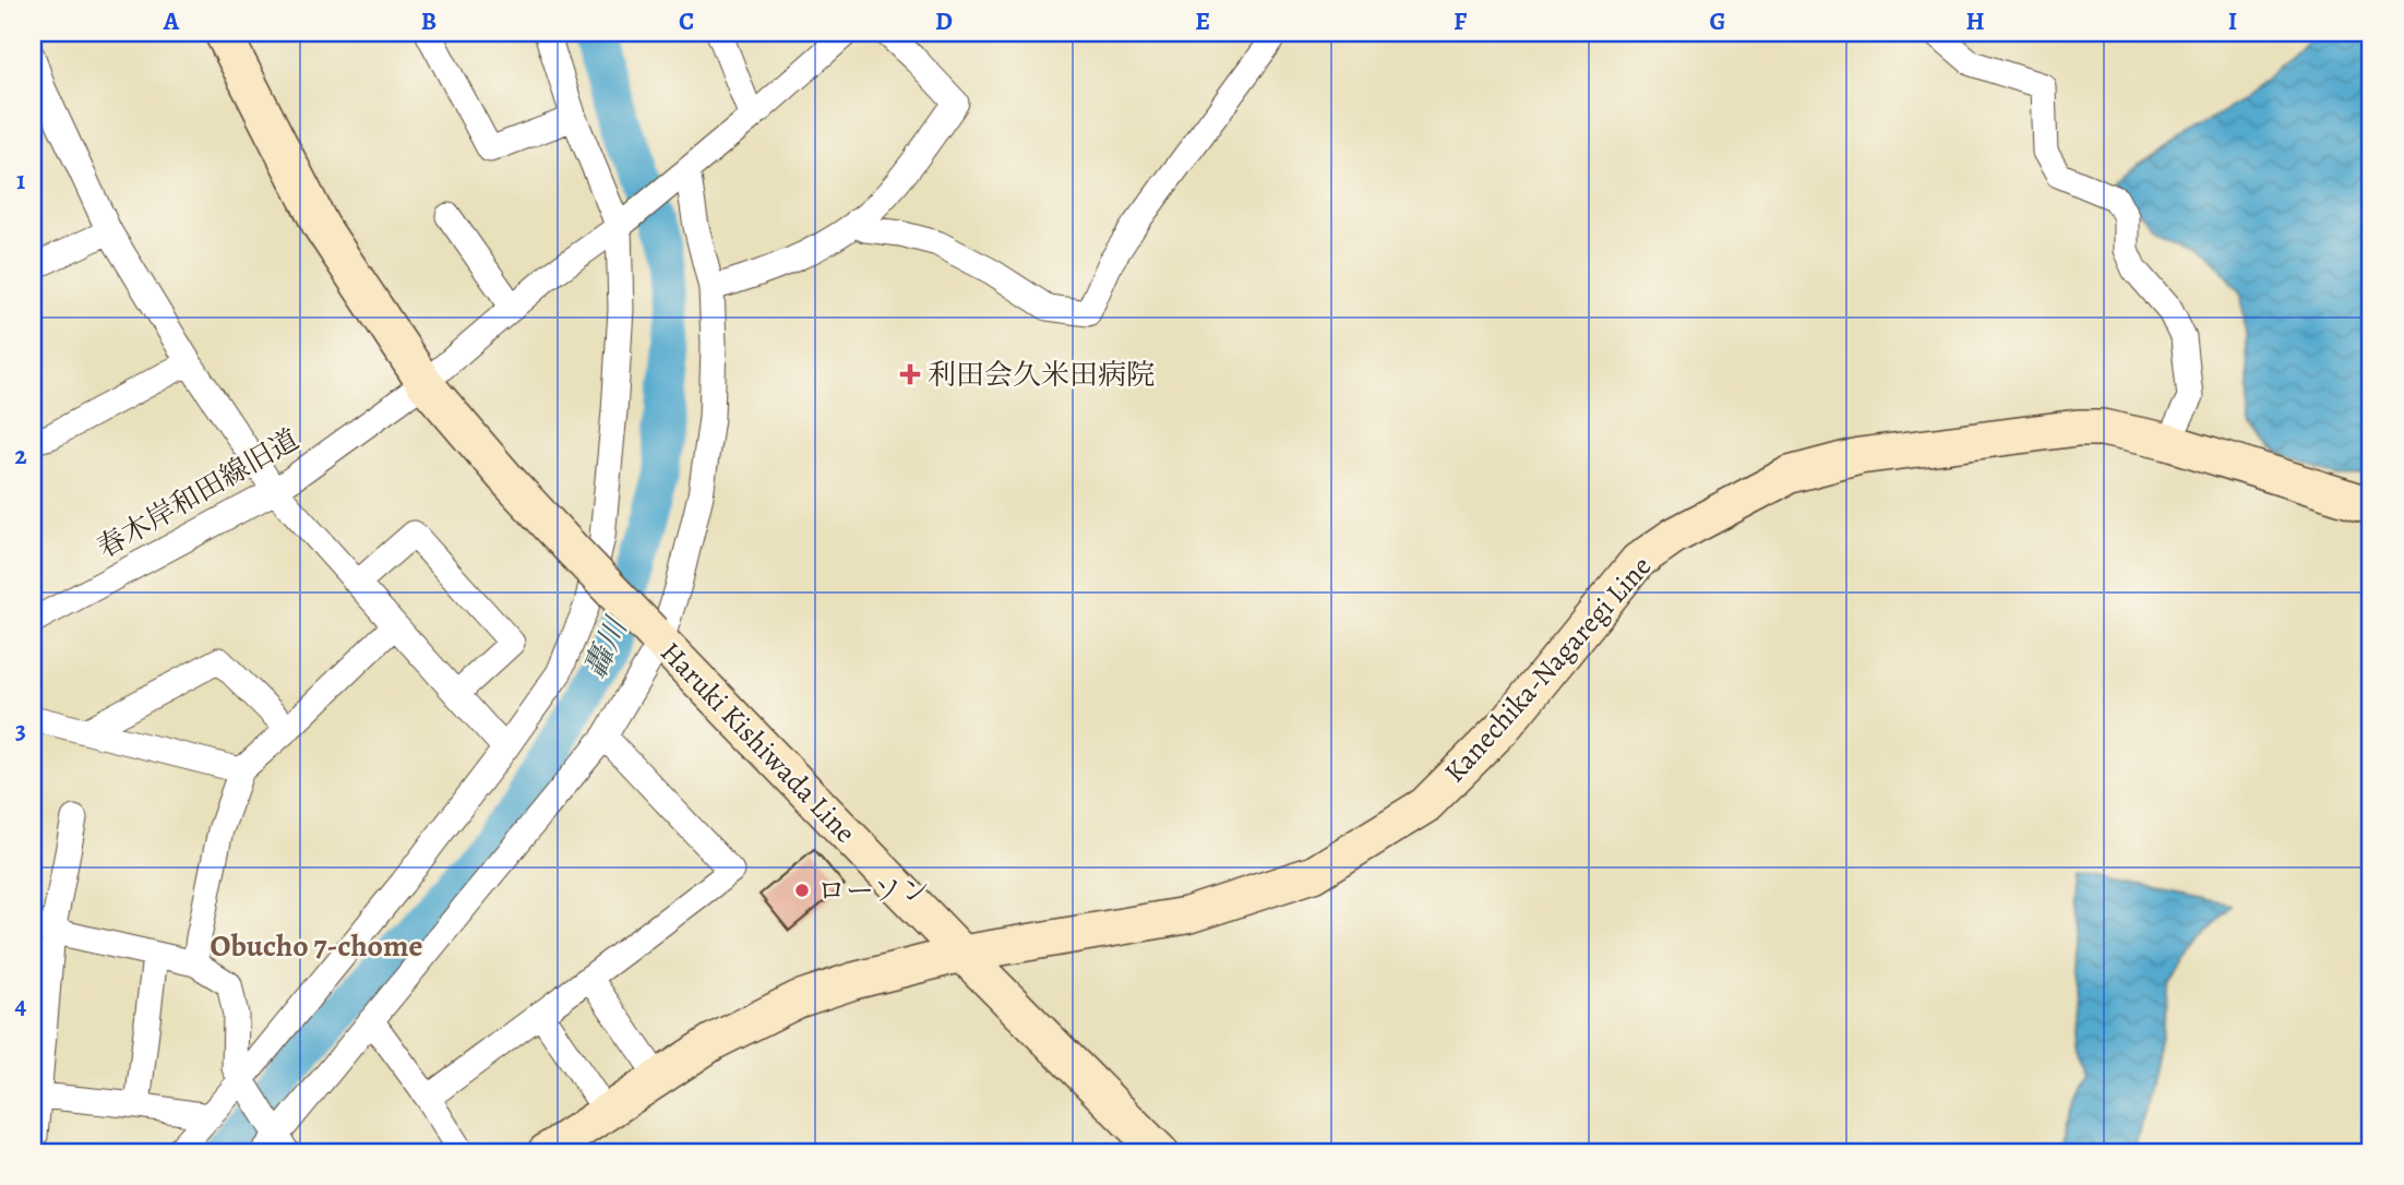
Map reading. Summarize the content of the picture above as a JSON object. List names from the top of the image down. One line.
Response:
{"streets":{"street":["春木岸和田線旧道","Kanechika-Nagaregi Line","Haruki Kishiwada Line"]},"crossings":[["春木岸和田線旧道","Haruki Kishiwada Line"],["Kanechika-Nagaregi Line","Haruki Kishiwada Line"]],"districts":["Obucho 7-chome"],"water":["轟川"],"places":{"health":["利田会久米田病院"],"other":["ローソン"]},"grid":{"columns":["A","B","C","D","E","F","G","H","I"],"rows":["1","2","3","4"]}}
